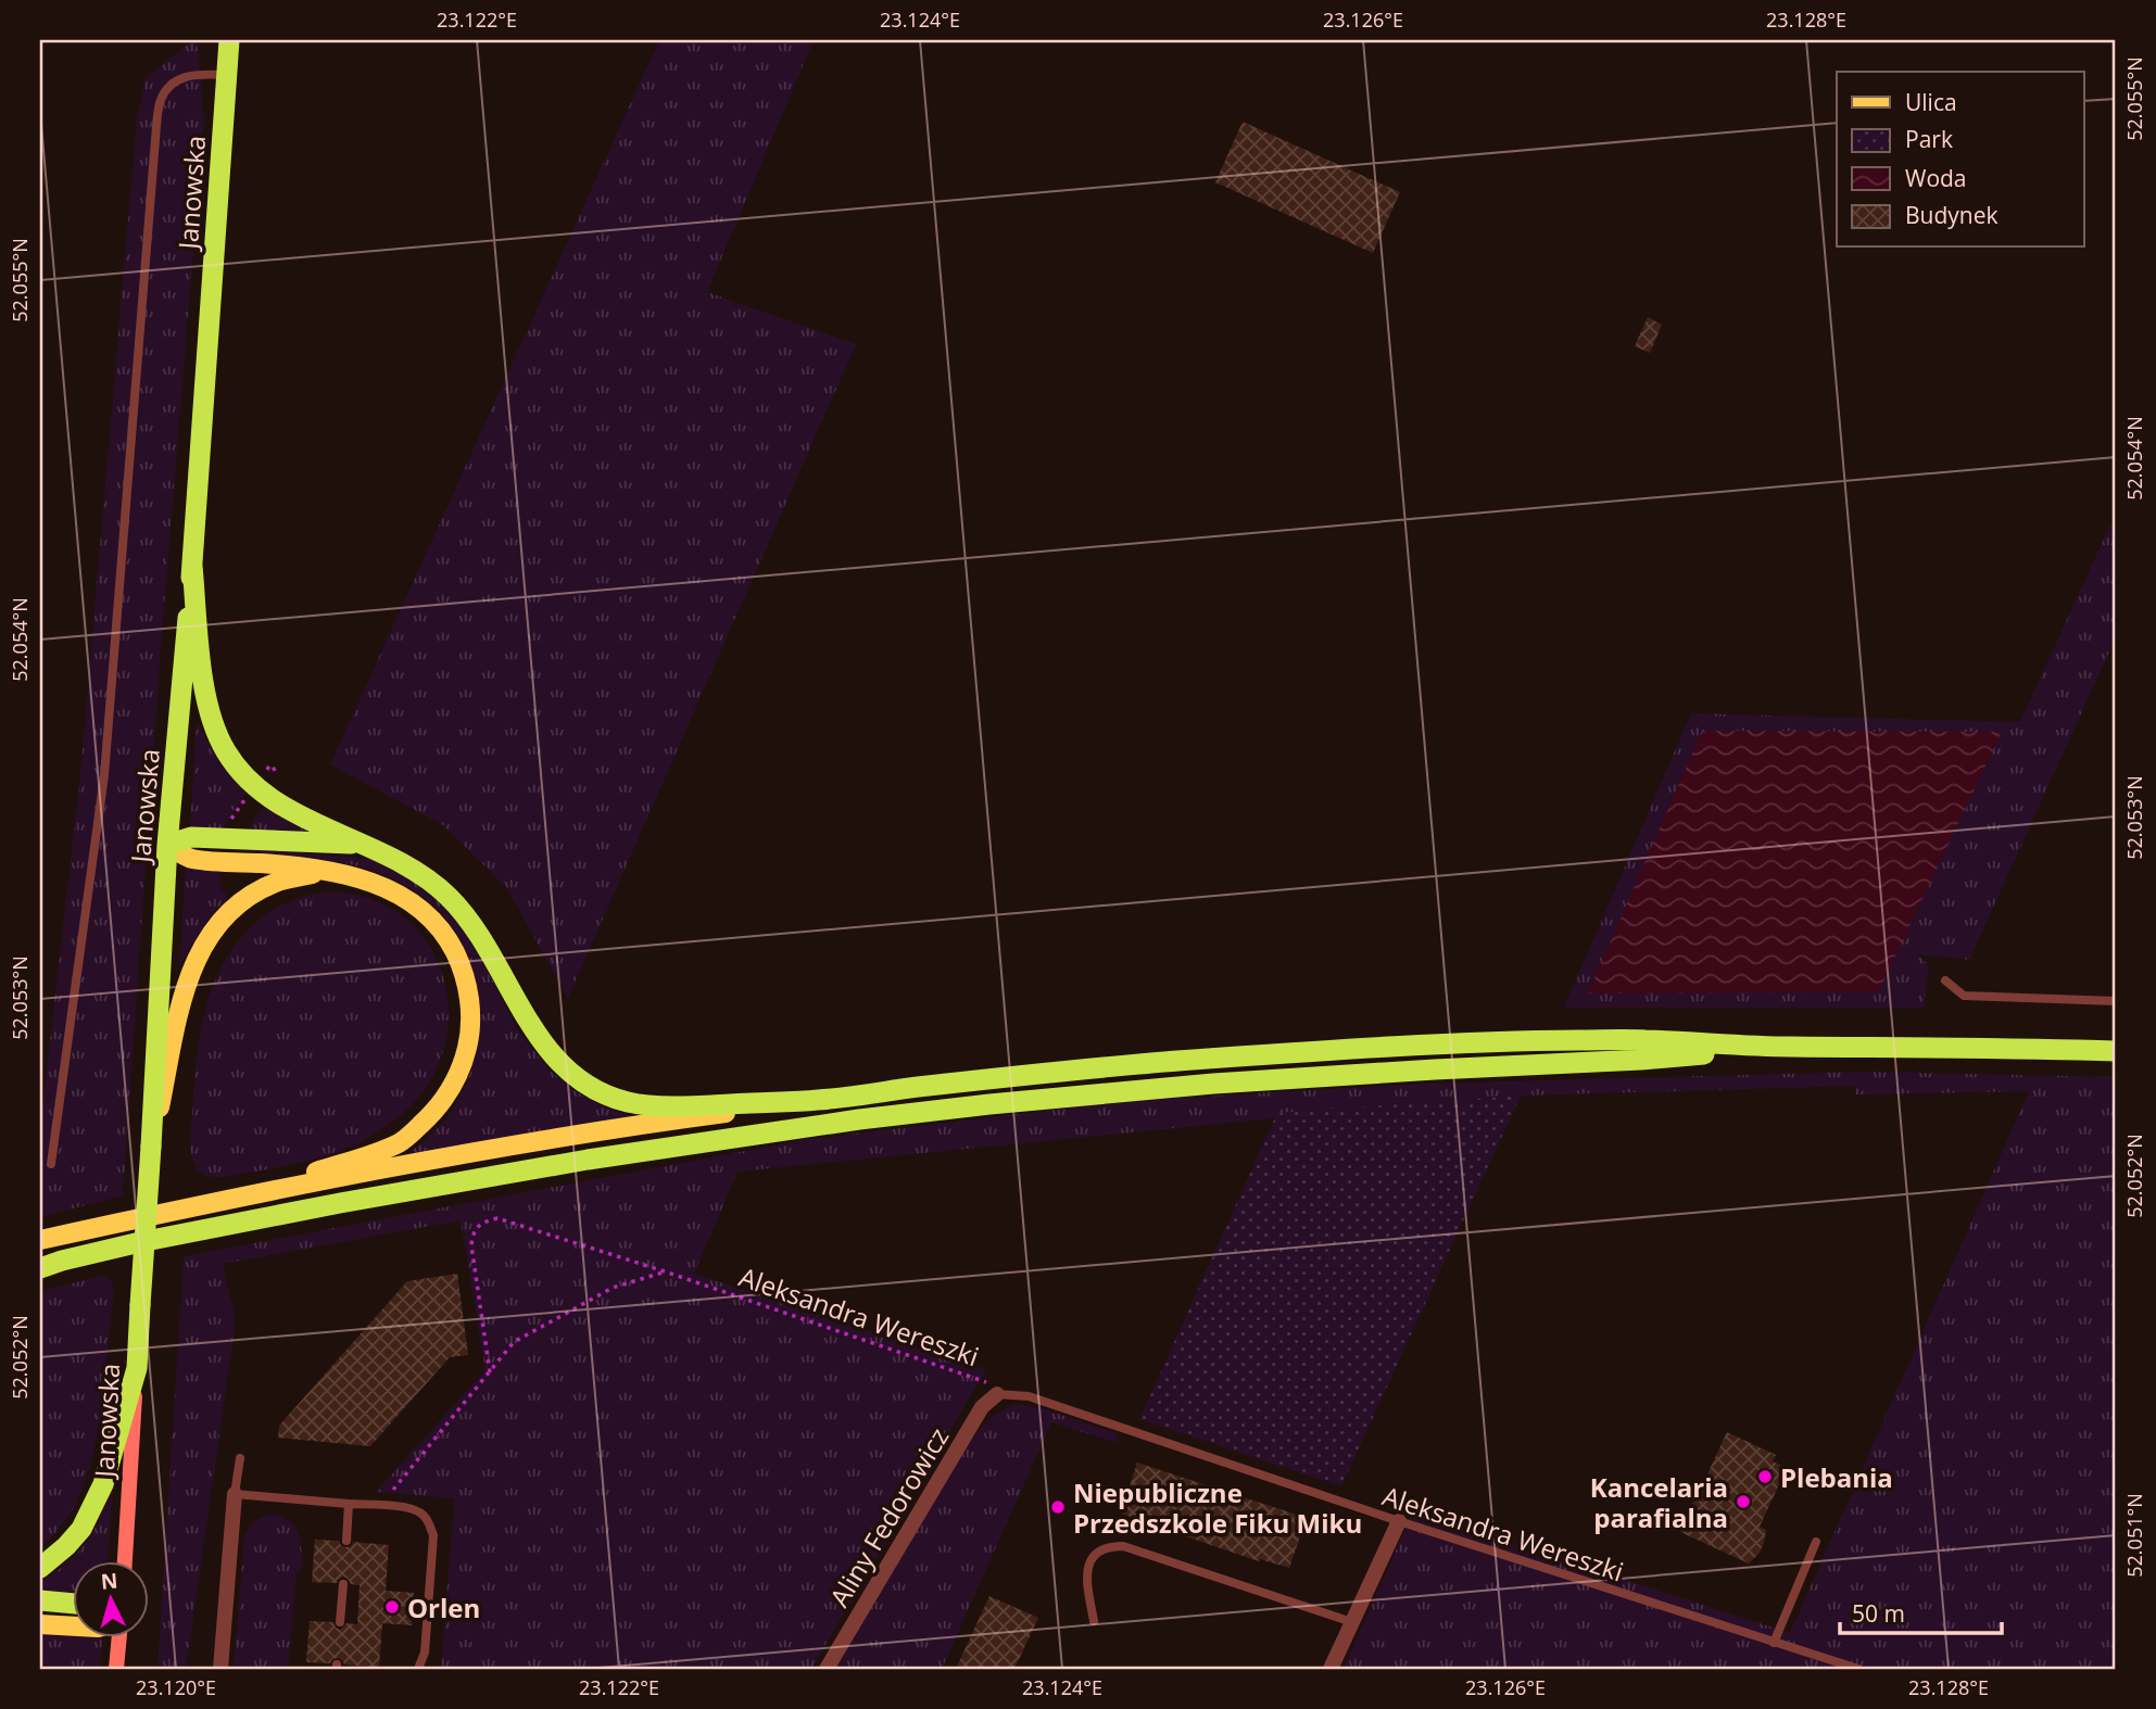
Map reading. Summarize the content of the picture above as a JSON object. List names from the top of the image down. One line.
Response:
{"streets":{"highway":["Janowska"],"street":["Aliny Fedorowicz"],"lane":["Aleksandra Wereszki"]},"crossings":[["Aleksandra Wereszki","Aliny Fedorowicz"]],"places":["Plebania","Kancelaria parafialna","Niepubliczne Przedszkole Fiku Miku","Orlen"],"legend":["Ulica","Park","Woda","Budynek"],"scale_bar":"50 m","north":"top","coordinates":["23.122°E","23.124°E","23.126°E","23.128°E","52.055°N","52.054°N","52.053°N","52.052°N","52.051°N","23.120°E"]}
